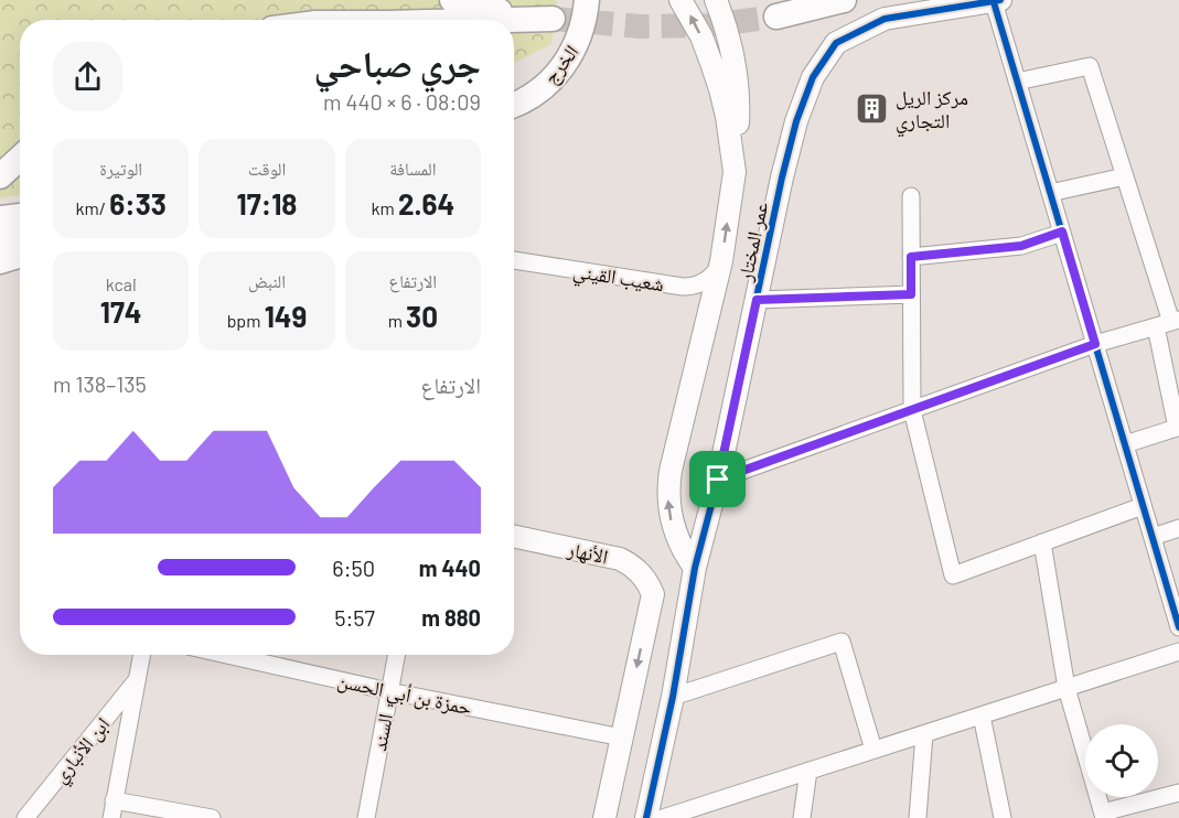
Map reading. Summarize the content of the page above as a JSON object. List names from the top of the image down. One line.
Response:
{"streets":{"main road":["الخرج"],"street":["عمر المختار","شعيب القيني","الأنهار","حمزة بن أبي الحسن","السند","ابن الأنباري"]},"crossings":[["الأنهار","حمزة بن أبي الحسن"],["حمزة بن أبي الحسن","السند"]],"places":{"building":["مركز الريل التجاري"]},"page":{"heading":["جري صباحي","08:09 · 6 × 440 m"],"stats":[["المسافة","2.64 km"],["الوقت","17:18"],["الوتيرة","6:33 /km"],["الارتفاع","30 m"],["النبض","149 bpm"],["kcal","174"]],"chart":["الارتفاع","135–138 m"],"list":[{"name":"440 m","note":"6:50"},{"name":"880 m","note":"5:57"}]}}
